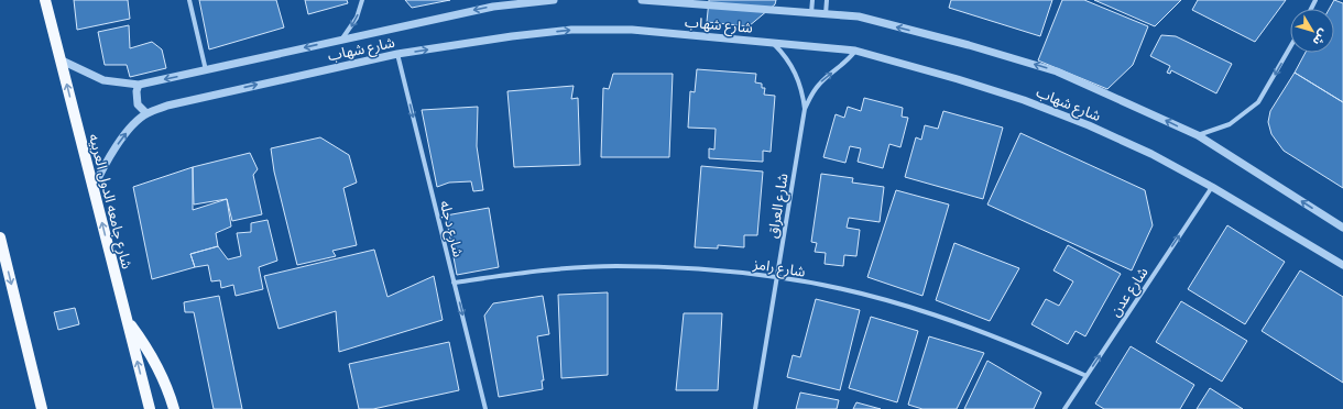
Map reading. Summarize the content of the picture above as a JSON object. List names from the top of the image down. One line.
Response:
{"streets":{"main road":["شارع جامعه الدول العربيه"],"street":["شارع شهاب","شارع العراق","شارع دجله","شارع رامز","شارع عدن"]},"crossings":[["شارع شهاب","شارع جامعه الدول العربيه"],["شارع شهاب","شارع العراق"],["شارع شهاب","شارع دجله"],["شارع شهاب","شارع عدن"],["شارع العراق","شارع رامز"],["شارع دجله","شارع رامز"],["شارع رامز","شارع عدن"]],"one_way":["شارع جامعه الدول العربيه","شارع دجله","شارع عدن"],"north":"bottom right"}
